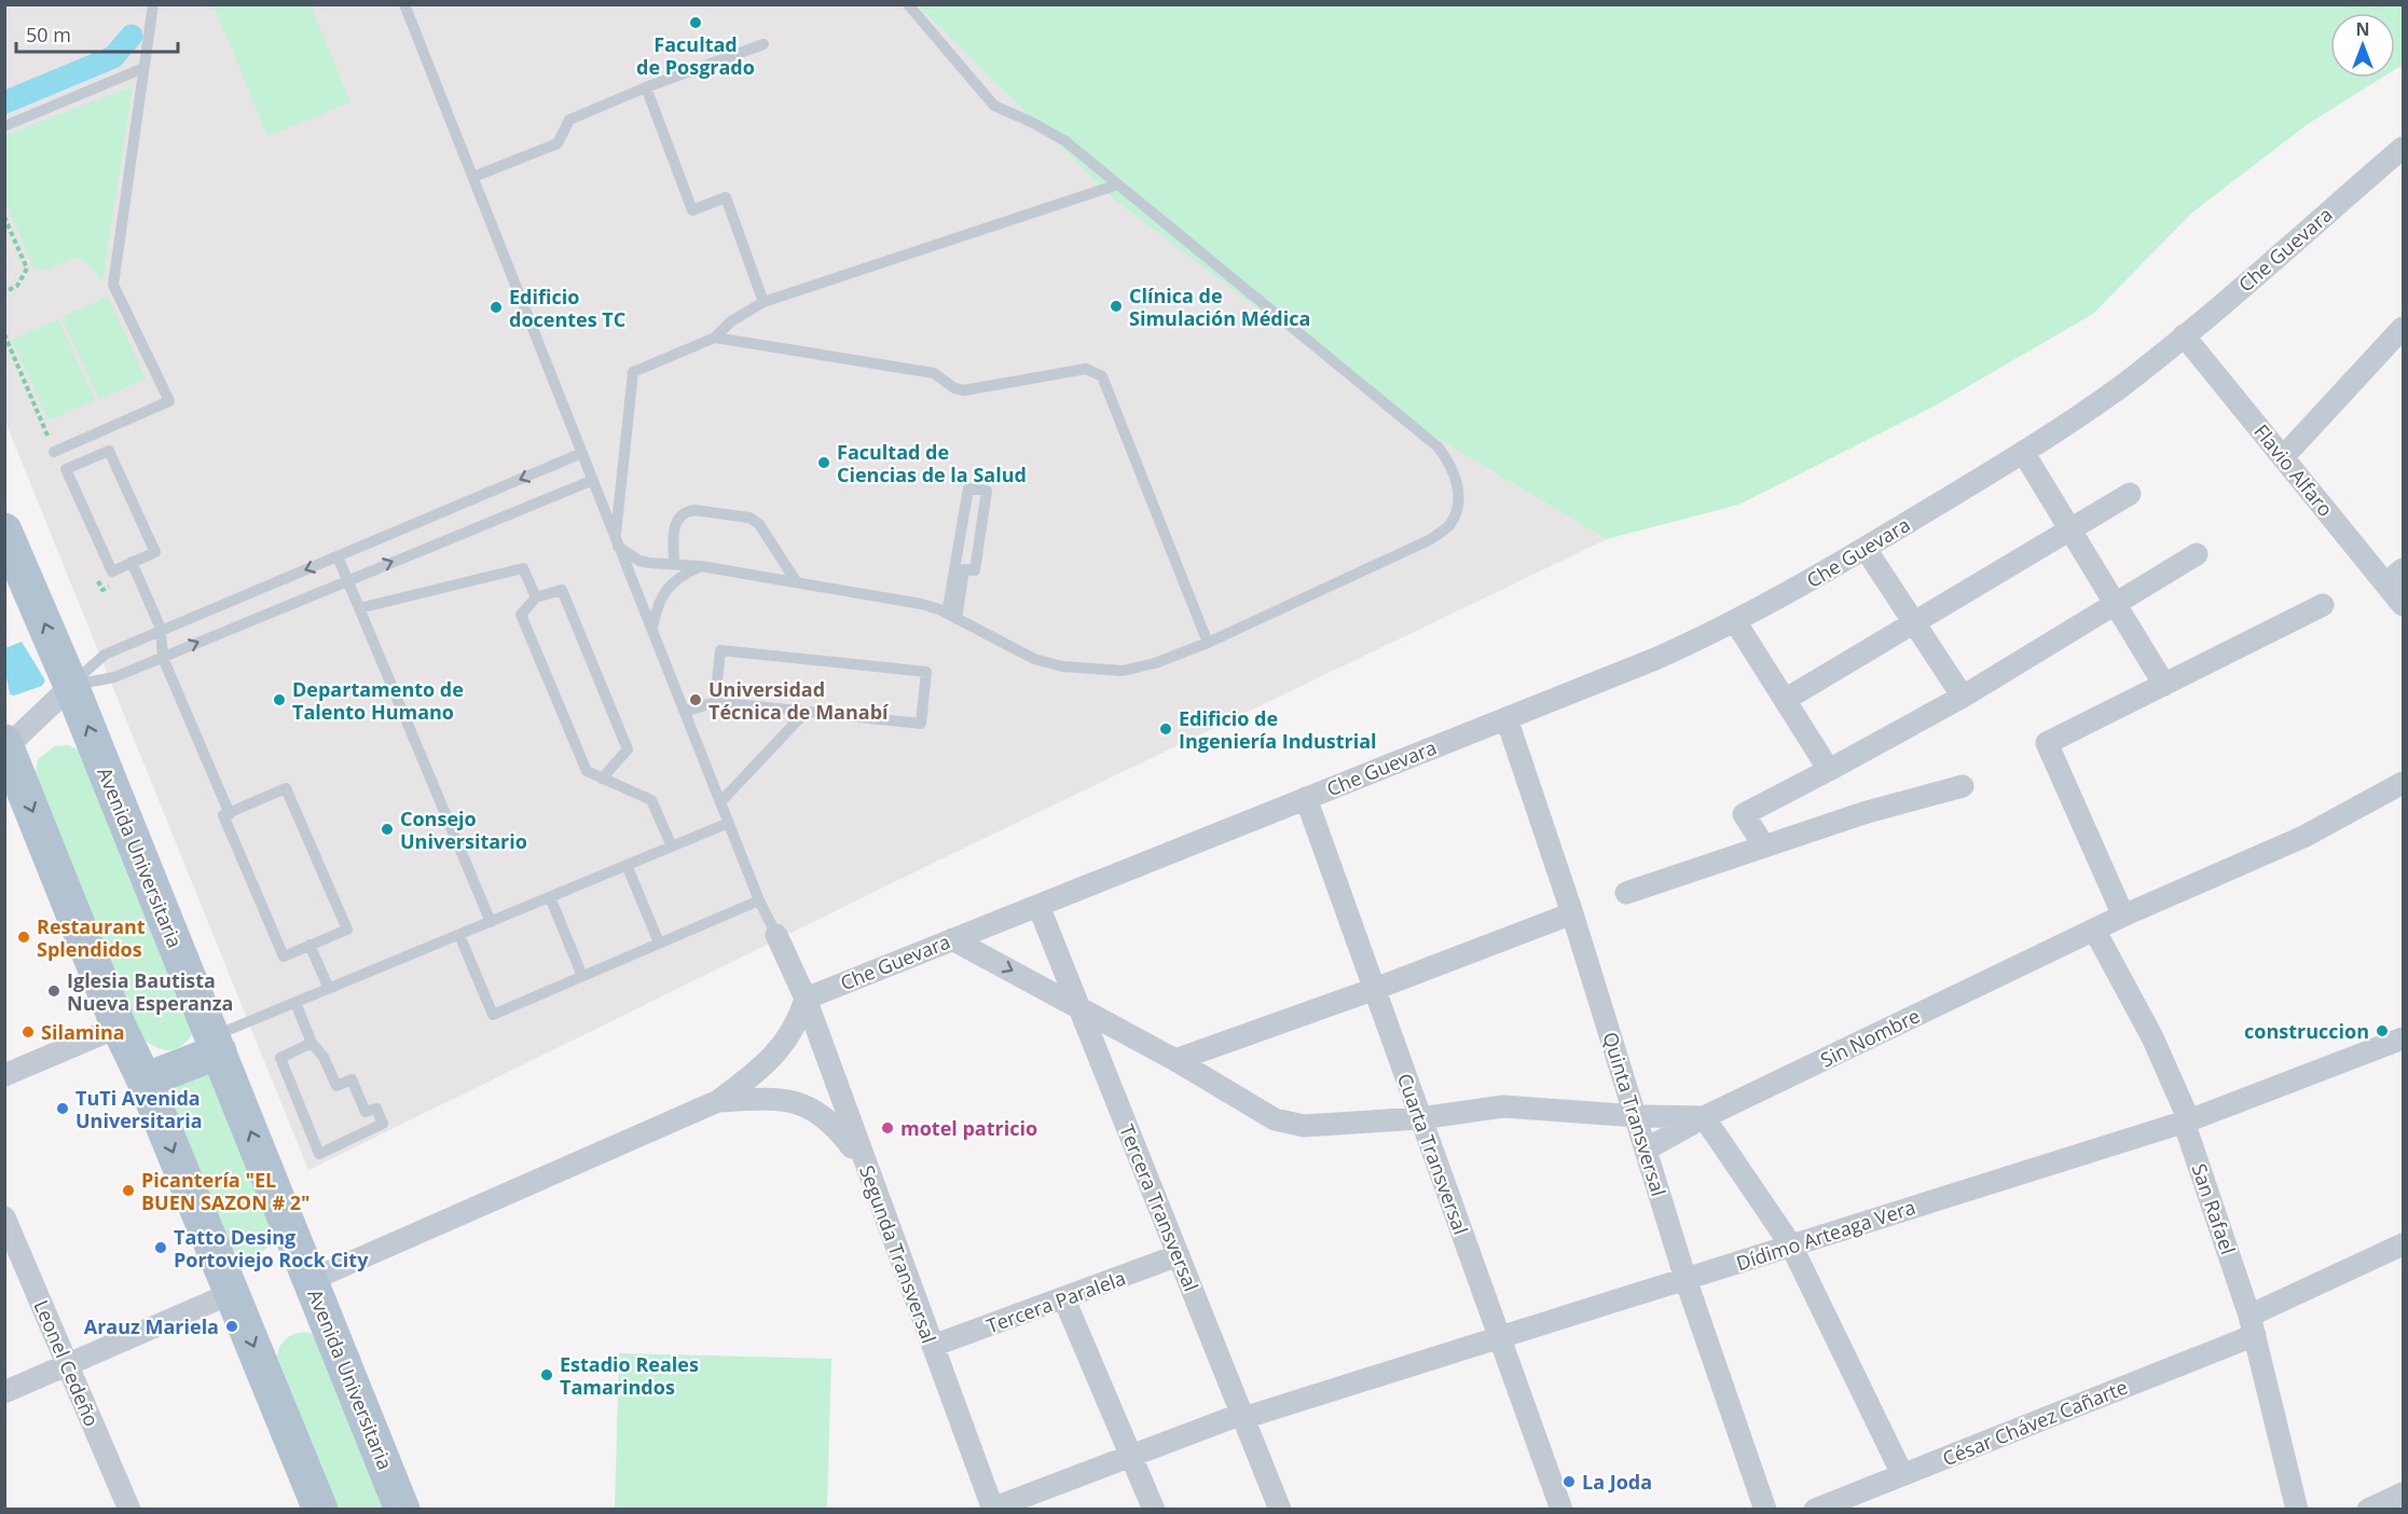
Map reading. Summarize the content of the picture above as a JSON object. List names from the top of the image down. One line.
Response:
{"streets":{"main road":["Avenida Universitaria"],"street":["Che Guevara","Flavio Alfaro","Sin Nombre","Quinta Transversal","Cuarta Transversal","Tercera Transversal","San Rafael","Dídimo Arteaga Vera","Segunda Transversal","Tercera Paralela","Leonel Cedeño","César Chávez Cañarte"]},"crossings":[["Che Guevara","Flavio Alfaro"],["Che Guevara","Quinta Transversal"],["Che Guevara","Cuarta Transversal"],["Che Guevara","Tercera Transversal"],["Che Guevara","Segunda Transversal"],["Sin Nombre","Quinta Transversal"],["Sin Nombre","San Rafael"],["Quinta Transversal","Dídimo Arteaga Vera"],["Cuarta Transversal","Dídimo Arteaga Vera"],["Tercera Transversal","Dídimo Arteaga Vera"],["Tercera Transversal","Tercera Paralela"],["San Rafael","Dídimo Arteaga Vera"],["San Rafael","César Chávez Cañarte"],["Dídimo Arteaga Vera","Segunda Transversal"],["Segunda Transversal","Tercera Paralela"]],"places":["Facultad de Posgrado","Clínica de Simulación Médica","Edificio docentes TC","Facultad de Ciencias de la Salud","Departamento de Talento Humano","Universidad Técnica de Manabí","Edificio de Ingeniería Industrial","Consejo Universitario","Restaurant Splendidos","Iglesia Bautista Nueva Esperanza","construccion","Silamina","TuTi Avenida Universitaria","motel patricio","Picantería \"EL BUEN SAZON # 2\"","Tatto Desing Portoviejo Rock City","Arauz Mariela","Estadio Reales Tamarindos","La Joda"],"scale_bar":"50 m","north":"top"}
